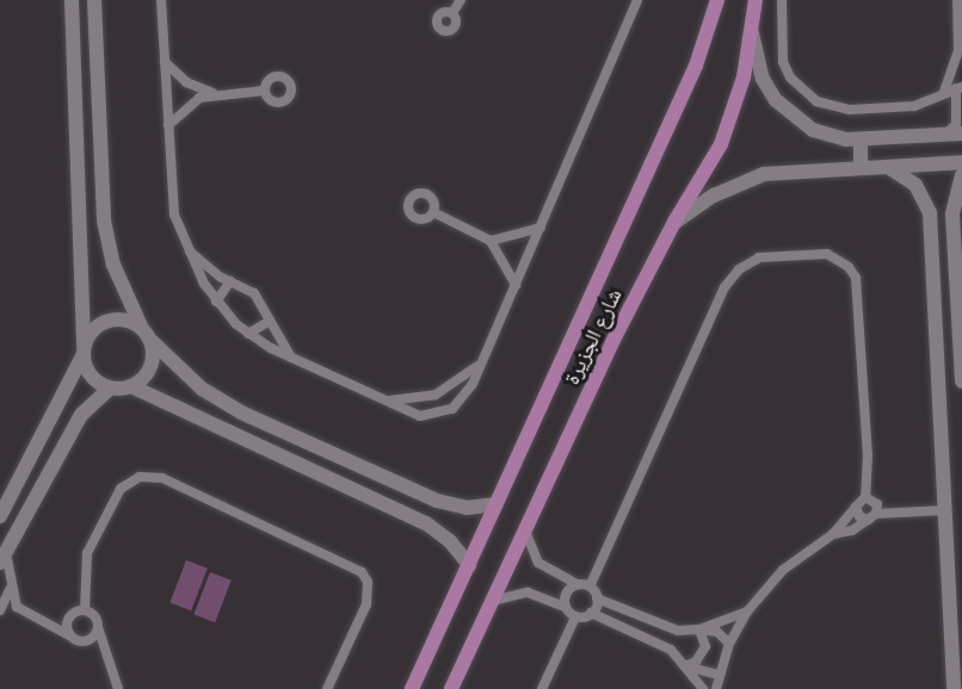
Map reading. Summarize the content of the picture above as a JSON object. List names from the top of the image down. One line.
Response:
{"streets":{"main road":["شارع الجزيرة"]}}
